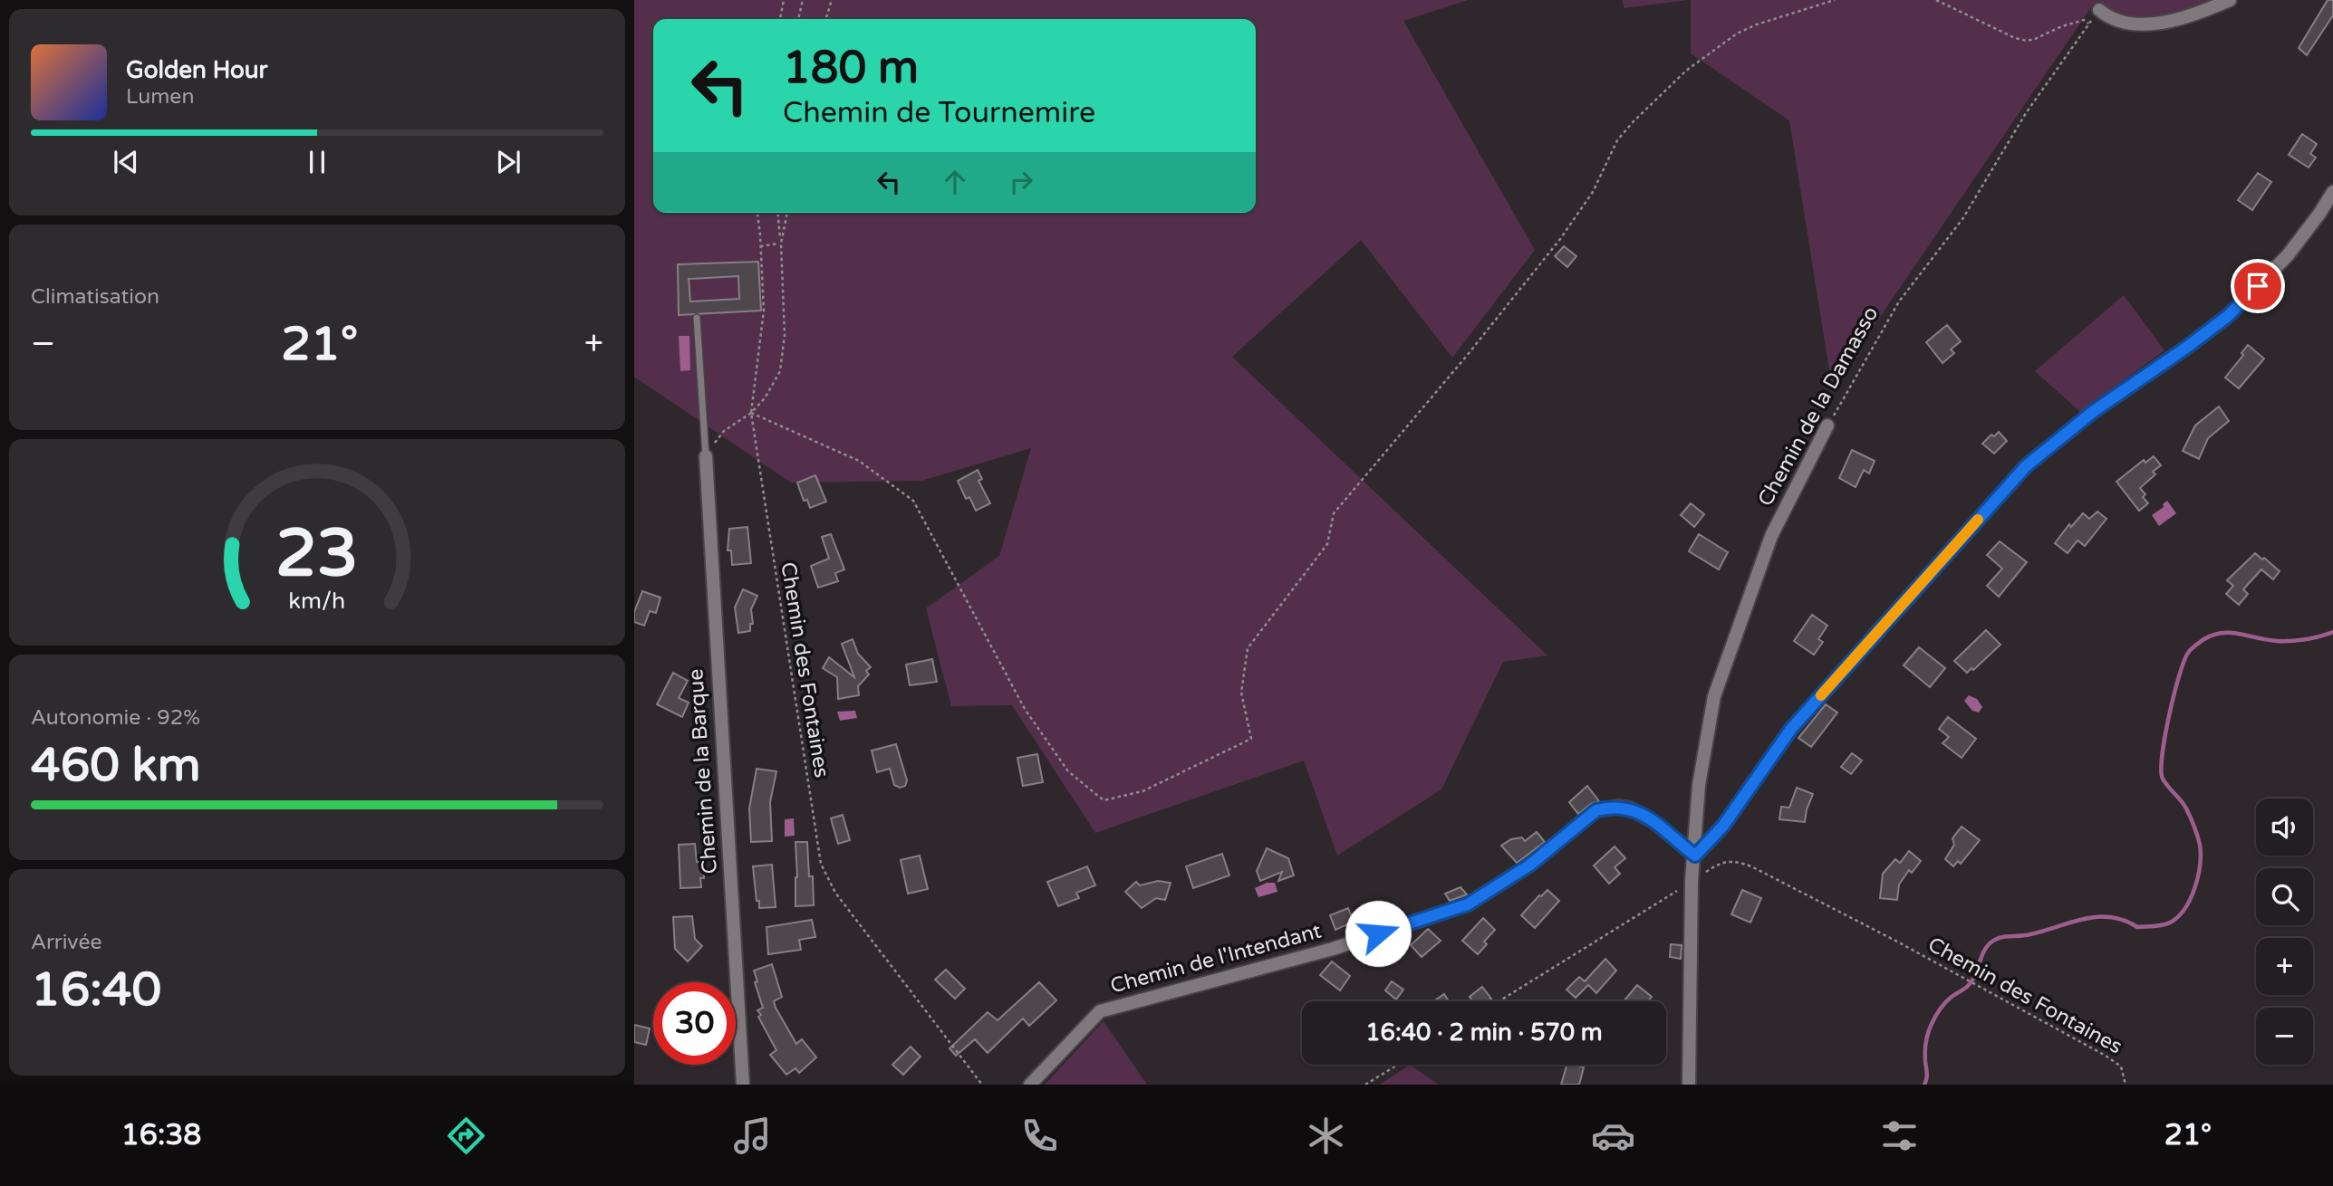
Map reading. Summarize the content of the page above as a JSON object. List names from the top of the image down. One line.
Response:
{"streets":{"street":["Chemin de la Damasso","Chemin de la Barque","Chemin de l'Intendant"],"path":["Chemin des Fontaines"]},"crossings":[["Chemin de la Damasso","Chemin de l'Intendant"]],"page":{"turn":["180 m","Chemin de Tournemire"],"song":["Golden Hour","Lumen"],"tile":["Climatisation",["Autonomie · 92%","460 km"],["Arrivée","16:40"]],"heat":["−","21°","+"],"map_buttons":["+","−"],"limit":"30","trip":"16:40 · 2 min · 570 m","tabs":["16:38","21°"],"gauge":["23","km/h"]}}
